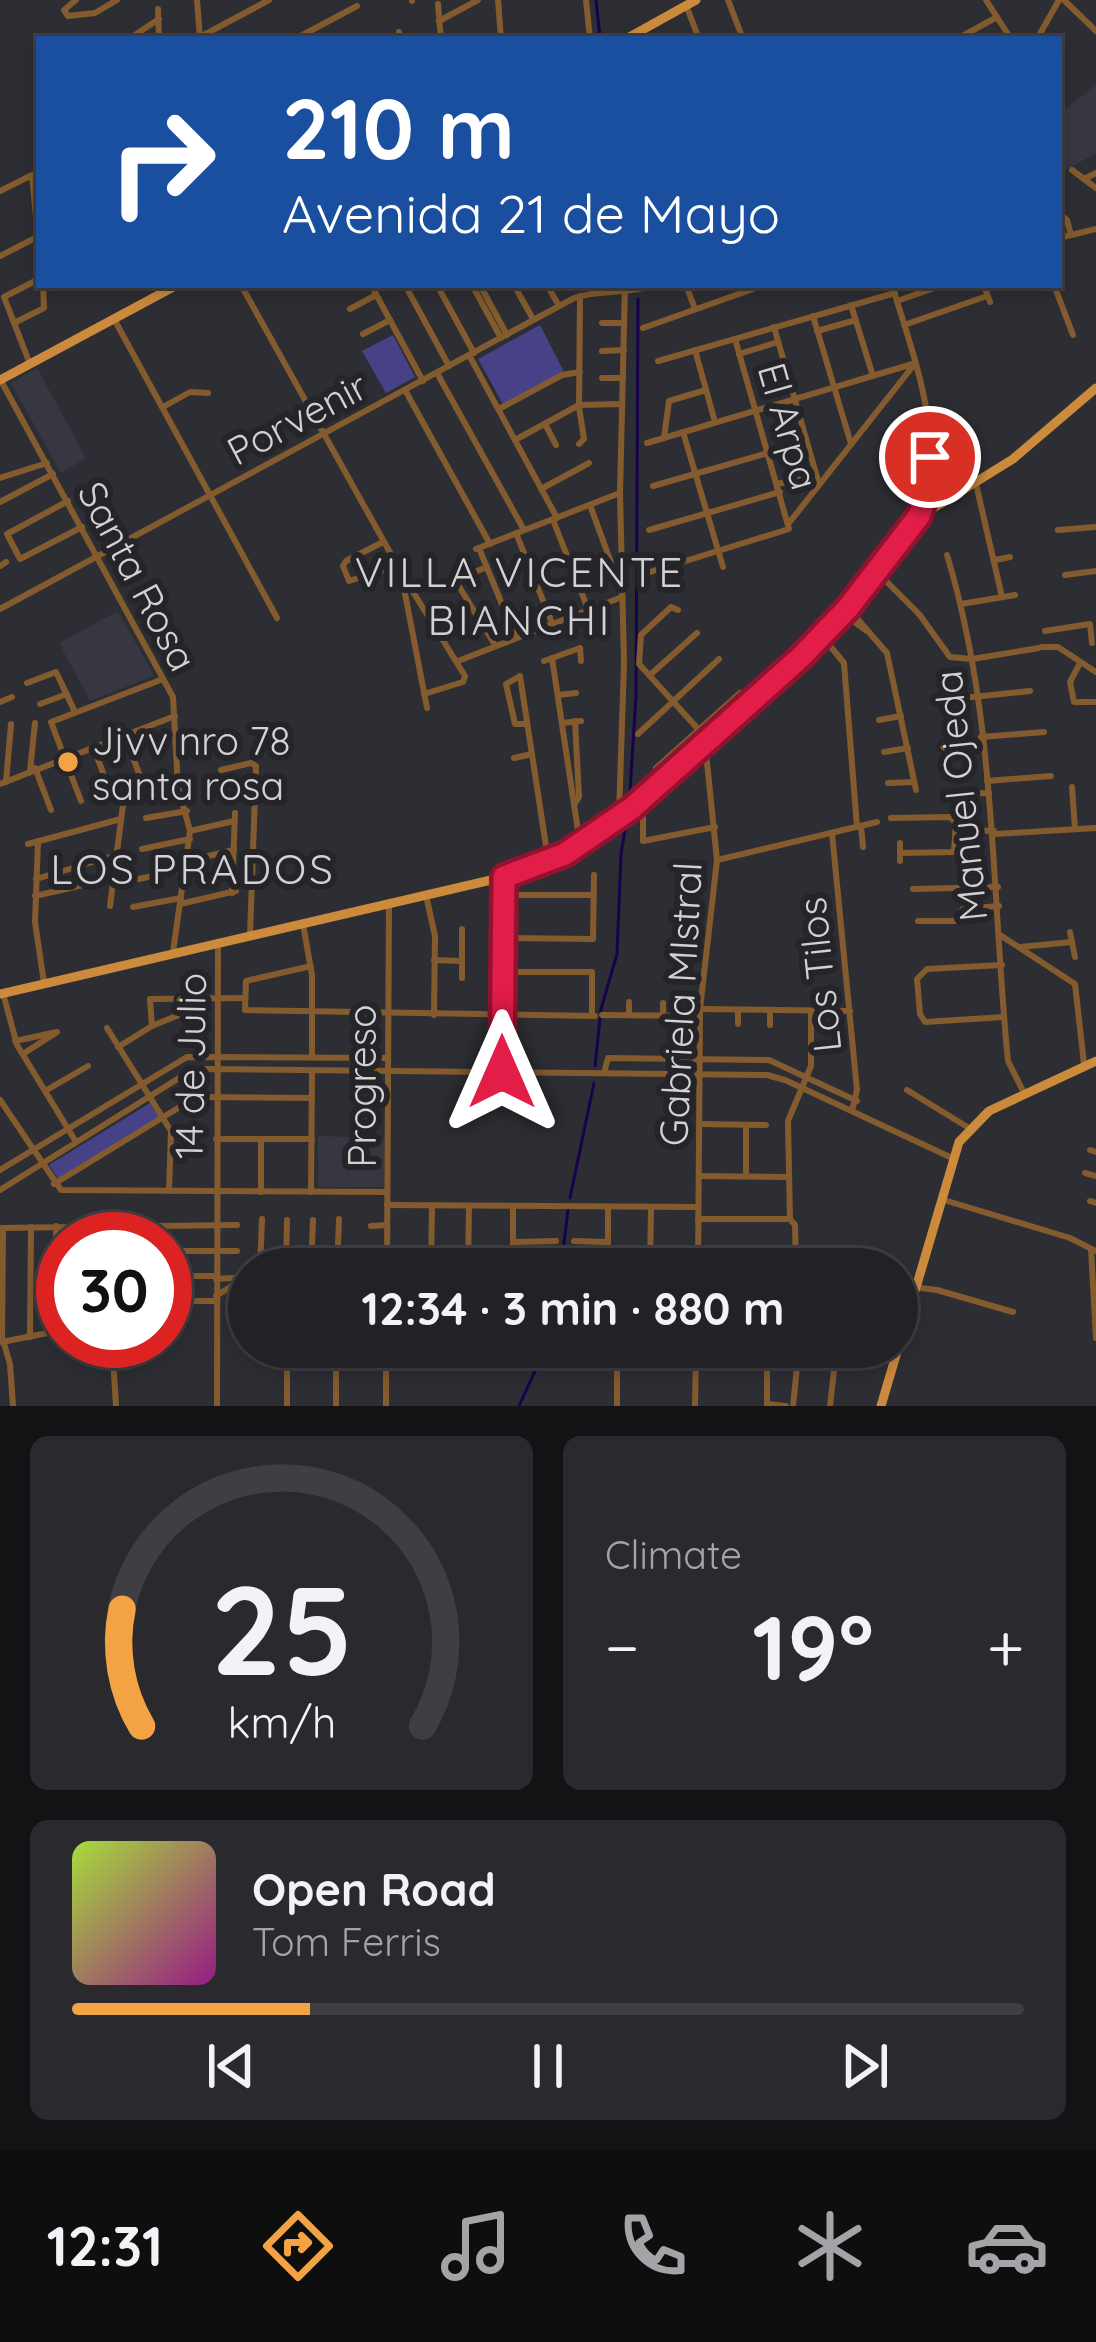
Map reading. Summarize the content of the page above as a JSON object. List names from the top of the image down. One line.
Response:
{"streets":{"street":["Porvenir","El Arpa","Santa Rosa","Manuel Ojeda","Los Tilos","Gabriela MIstral","14 de Julio","Progreso"]},"crossings":[["Porvenir","Santa Rosa"],["Los Tilos","Gabriela MIstral"]],"districts":["VILLA VICENTE BIANCHI","LOS PRADOS"],"places":["Jjvv nro 78 santa rosa"],"page":{"turn":["210 m","Avenida 21 de Mayo"],"limit":"30","trip":"12:34 · 3 min · 880 m","tile":"Climate","heat":["−","19°","+"],"song":["Open Road","Tom Ferris"],"tabs":"12:31","gauge":["25","km/h"]}}
